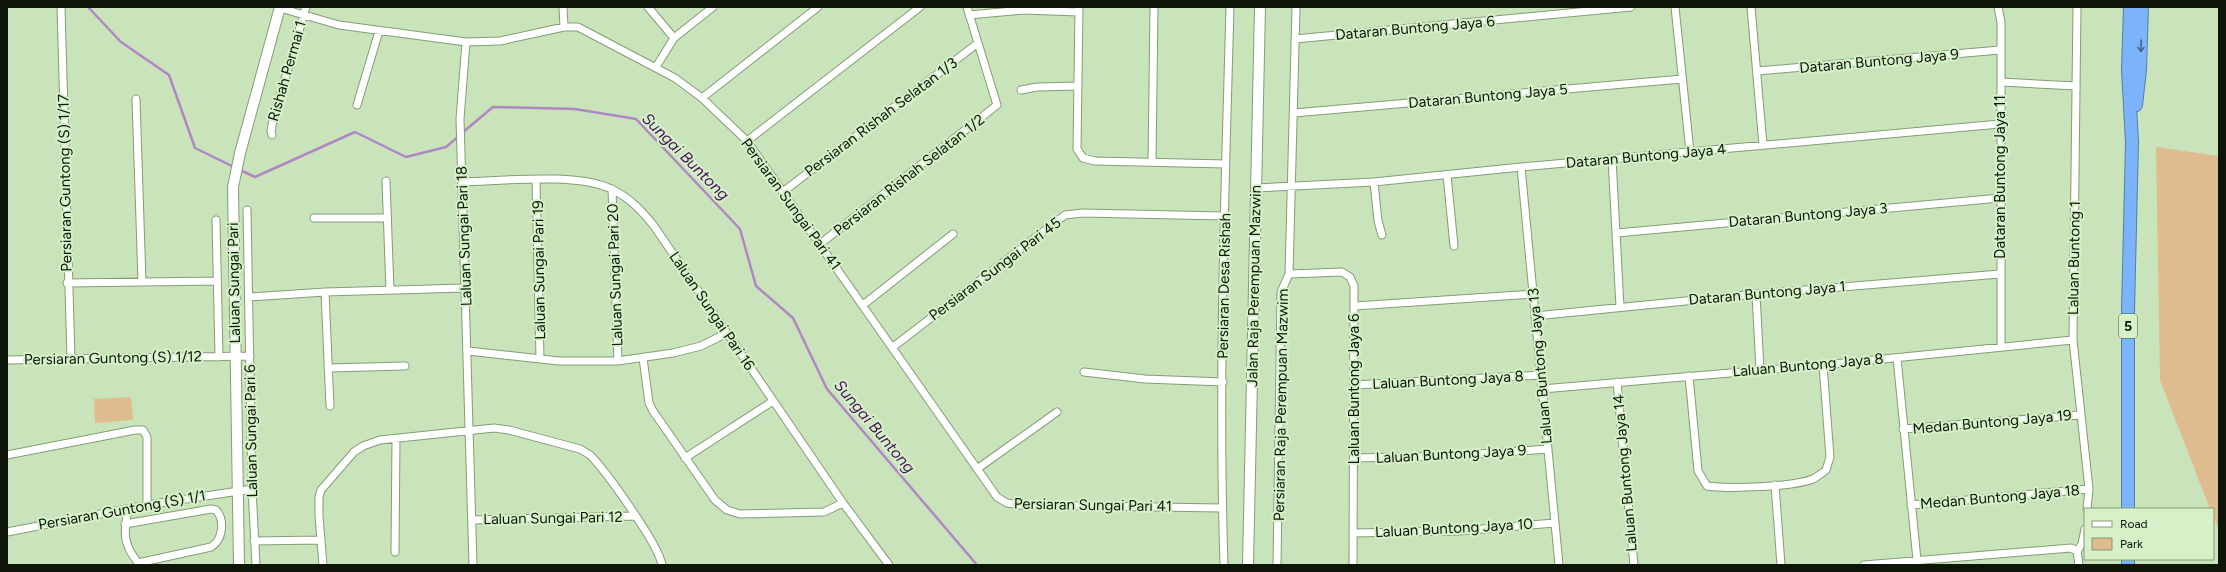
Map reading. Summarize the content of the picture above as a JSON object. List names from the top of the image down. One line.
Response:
{"streets":{"highway":["5"],"main road":["Laluan Sungai Pari","Jalan Raja Perempuan Mazwin"],"street":["Dataran Buntong Jaya 6","Dataran Buntong Jaya 9","Rishah Permai 1","Dataran Buntong Jaya 5","Persiaran Rishah Selatan 1/3","Dataran Buntong Jaya 4","Persiaran Rishah Selatan 1/2","Dataran Buntong Jaya 11","Persiaran Guntong (S) 1/17","Persiaran Sungai Pari 41","Dataran Buntong Jaya 3","Laluan Sungai Pari 18","Laluan Buntong 1","Persiaran Sungai Pari 45","Laluan Sungai Pari 19","Laluan Sungai Pari 20","Persiaran Desa Rishah","Dataran Buntong Jaya 1","Laluan Sungai Pari 16","Persiaran Guntong (S) 1/12","Laluan Buntong Jaya 8","Laluan Buntong Jaya 13","Laluan Buntong Jaya 6","Persiaran Raja Perempuan Mazwim","Medan Buntong Jaya 19","Laluan Sungai Pari 6","Laluan Buntong Jaya 9","Laluan Buntong Jaya 14","Medan Buntong Jaya 18","Persiaran Guntong (S) 1/1","Laluan Sungai Pari 12","Laluan Buntong Jaya 10"]},"crossings":[["Dataran Buntong Jaya 6","Persiaran Raja Perempuan Mazwim"],["Dataran Buntong Jaya 9","Dataran Buntong Jaya 11"],["Rishah Permai 1","Persiaran Sungai Pari 41"],["Dataran Buntong Jaya 5","Persiaran Raja Perempuan Mazwim"],["Persiaran Rishah Selatan 1/3","Persiaran Rishah Selatan 1/2"],["Persiaran Rishah Selatan 1/3","Persiaran Sungai Pari 41"],["Dataran Buntong Jaya 4","Dataran Buntong Jaya 11"],["Dataran Buntong Jaya 4","Jalan Raja Perempuan Mazwin"],["Dataran Buntong Jaya 4","Laluan Buntong Jaya 13"],["Dataran Buntong Jaya 4","Persiaran Raja Perempuan Mazwim"],["Persiaran Rishah Selatan 1/2","Persiaran Sungai Pari 41"],["Dataran Buntong Jaya 11","Dataran Buntong Jaya 3"],["Dataran Buntong Jaya 11","Dataran Buntong Jaya 1"],["Dataran Buntong Jaya 11","Laluan Buntong Jaya 8"],["Persiaran Guntong (S) 1/17","Persiaran Guntong (S) 1/12"],["Persiaran Sungai Pari 41","Laluan Sungai Pari 18"],["Persiaran Sungai Pari 41","Persiaran Sungai Pari 45"],["Persiaran Sungai Pari 41","Laluan Sungai Pari"],["Persiaran Sungai Pari 41","Persiaran Desa Rishah"],["Laluan Sungai Pari 18","Laluan Sungai Pari 16"],["Laluan Sungai Pari 18","Laluan Sungai Pari 12"],["Laluan Buntong 1","Laluan Buntong Jaya 8"],["Laluan Buntong 1","Medan Buntong Jaya 19"],["Laluan Buntong 1","Medan Buntong Jaya 18"],["Persiaran Sungai Pari 45","Persiaran Desa Rishah"],["Laluan Sungai Pari 19","Laluan Sungai Pari 16"],["Laluan Sungai Pari 20","Laluan Sungai Pari 16"],["Laluan Sungai Pari","Persiaran Guntong (S) 1/12"],["Laluan Sungai Pari","Persiaran Guntong (S) 1/1"],["Dataran Buntong Jaya 1","Laluan Buntong Jaya 13"],["Persiaran Guntong (S) 1/12","Laluan Sungai Pari 6"],["Laluan Buntong Jaya 8","Laluan Buntong Jaya 13"],["Laluan Buntong Jaya 8","Laluan Buntong Jaya 6"],["Laluan Buntong Jaya 8","Laluan Buntong Jaya 14"],["Laluan Buntong Jaya 13","Laluan Buntong Jaya 9"],["Laluan Buntong Jaya 13","Laluan Buntong Jaya 10"],["Laluan Buntong Jaya 6","Persiaran Raja Perempuan Mazwim"],["Laluan Buntong Jaya 6","Laluan Buntong Jaya 9"],["Laluan Buntong Jaya 6","Laluan Buntong Jaya 10"],["Laluan Sungai Pari 6","Persiaran Guntong (S) 1/1"]],"water":["Sungai Buntong"],"legend":["Road","Park"]}
